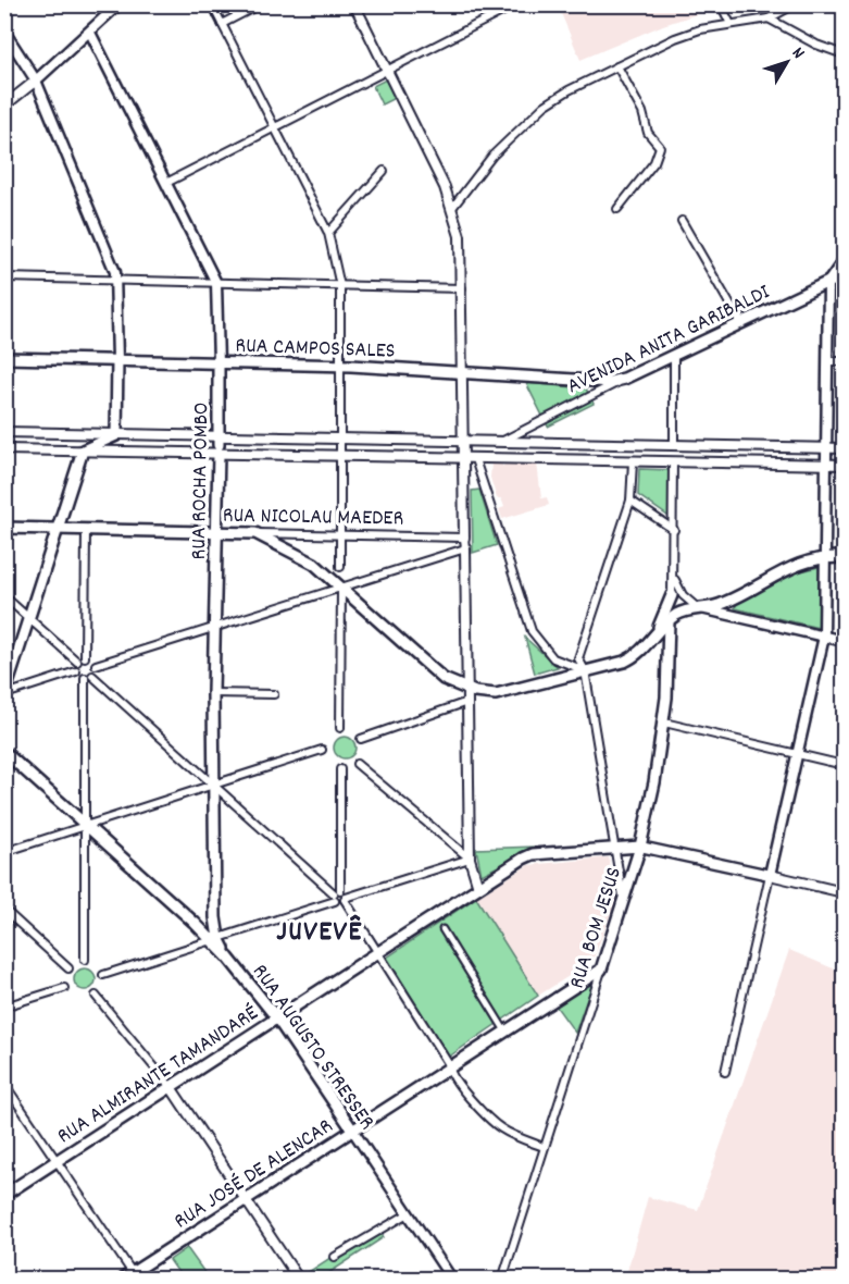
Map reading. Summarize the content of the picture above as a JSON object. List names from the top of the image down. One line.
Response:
{"streets":{"main road":["AVENIDA ANITA GARIBALDI","RUA CAMPOS SALES","RUA ROCHA POMBO","RUA NICOLAU MAEDER","RUA BOM JESUS","RUA AUGUSTO STRESSER","RUA ALMIRANTE TAMANDARÉ","RUA JOSÉ DE ALENCAR"]},"crossings":[["AVENIDA ANITA GARIBALDI","RUA CAMPOS SALES"],["RUA CAMPOS SALES","RUA ROCHA POMBO"],["RUA ROCHA POMBO","RUA NICOLAU MAEDER"],["RUA ROCHA POMBO","RUA AUGUSTO STRESSER"],["RUA BOM JESUS","RUA JOSÉ DE ALENCAR"],["RUA AUGUSTO STRESSER","RUA ALMIRANTE TAMANDARÉ"],["RUA AUGUSTO STRESSER","RUA JOSÉ DE ALENCAR"]],"districts":["JUVEVÊ"],"north":"top right"}
